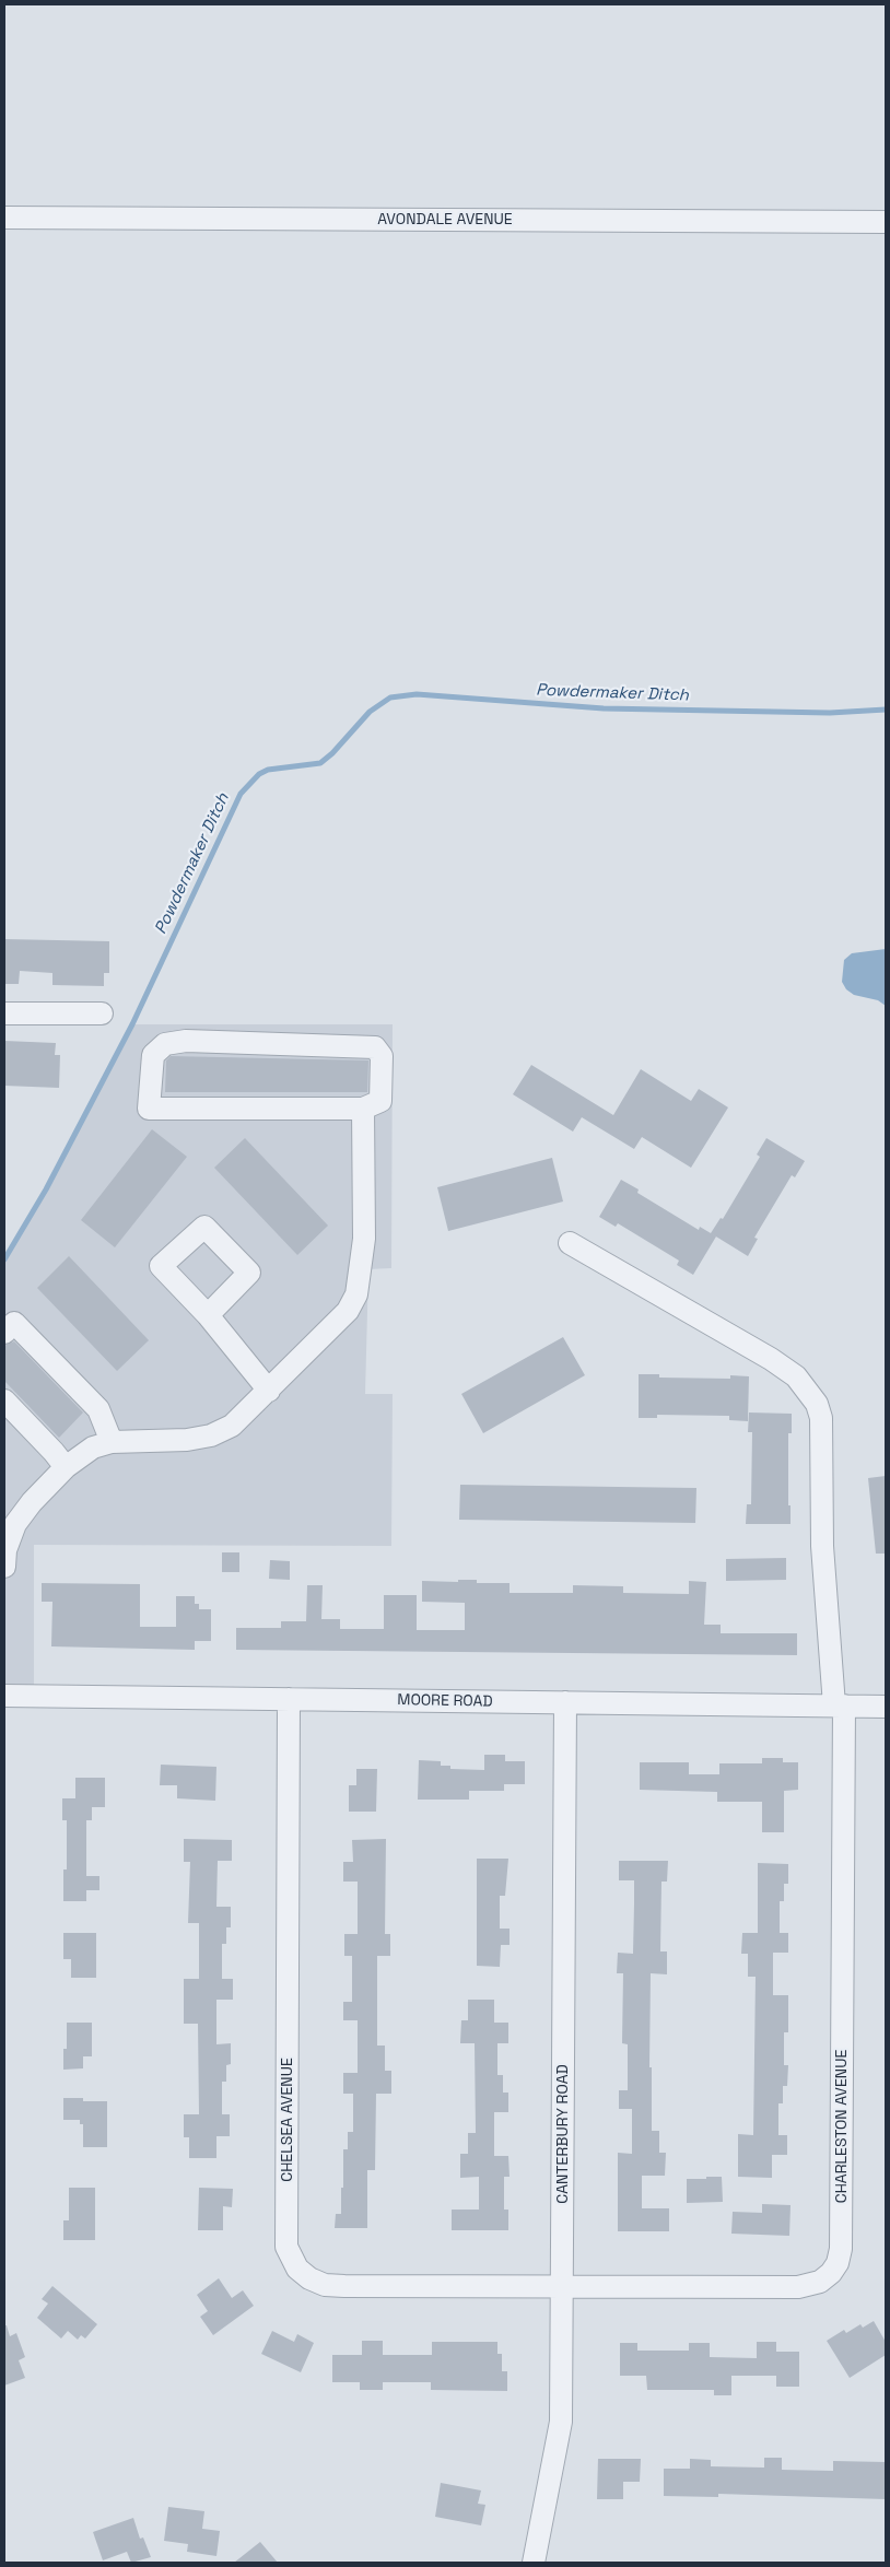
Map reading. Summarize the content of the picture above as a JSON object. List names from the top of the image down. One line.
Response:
{"streets":{"street":["AVONDALE AVENUE","MOORE ROAD","CHELSEA AVENUE","CHARLESTON AVENUE","CANTERBURY ROAD"]},"crossings":[["MOORE ROAD","CHELSEA AVENUE"],["MOORE ROAD","CHARLESTON AVENUE"],["MOORE ROAD","CANTERBURY ROAD"],["CHELSEA AVENUE","CHARLESTON AVENUE"],["CHELSEA AVENUE","CANTERBURY ROAD"],["CHARLESTON AVENUE","CANTERBURY ROAD"]],"water":["Powdermaker Ditch"]}
